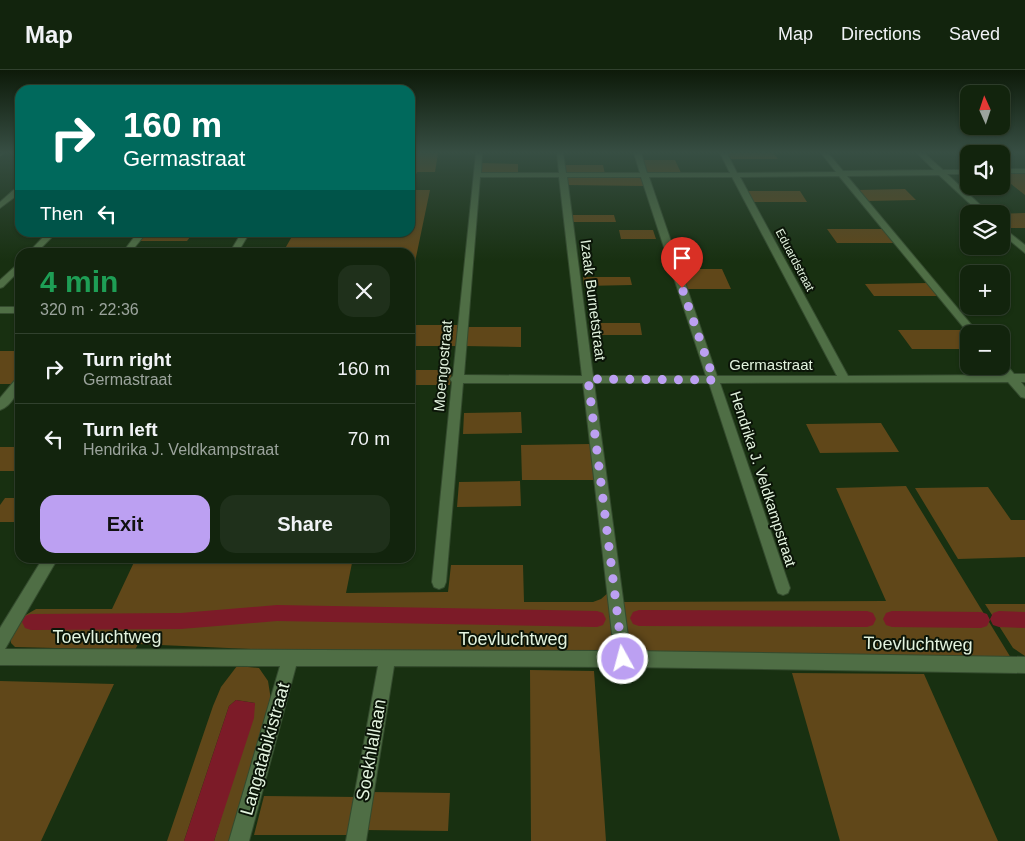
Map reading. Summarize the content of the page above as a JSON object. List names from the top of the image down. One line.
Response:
{"streets":{"street":["Eduardstraat","Izaak Burnetstraat","Germastraat","Moengostraat","Hendrika J. Veldkampstraat","Toevluchtweg","Langatabikistraat","Soekhlallaan"]},"crossings":[["Eduardstraat","Germastraat"],["Izaak Burnetstraat","Germastraat"],["Izaak Burnetstraat","Toevluchtweg"],["Germastraat","Moengostraat"],["Germastraat","Hendrika J. Veldkampstraat"],["Toevluchtweg","Langatabikistraat"],["Toevluchtweg","Soekhlallaan"]],"north":"top","page":{"header":"Map","nav":["Map","Directions","Saved"],"map_buttons":["+","−"],"turn":["160 m","Germastraat"],"then":"Then","heading":["4 min","320 m · 22:36"],"list":[{"name":"Turn right","note":"Germastraat","value":"160 m"},{"name":"Turn left","note":"Hendrika J. Veldkampstraat","value":"70 m"}],"buttons":["Exit","Share"]}}
